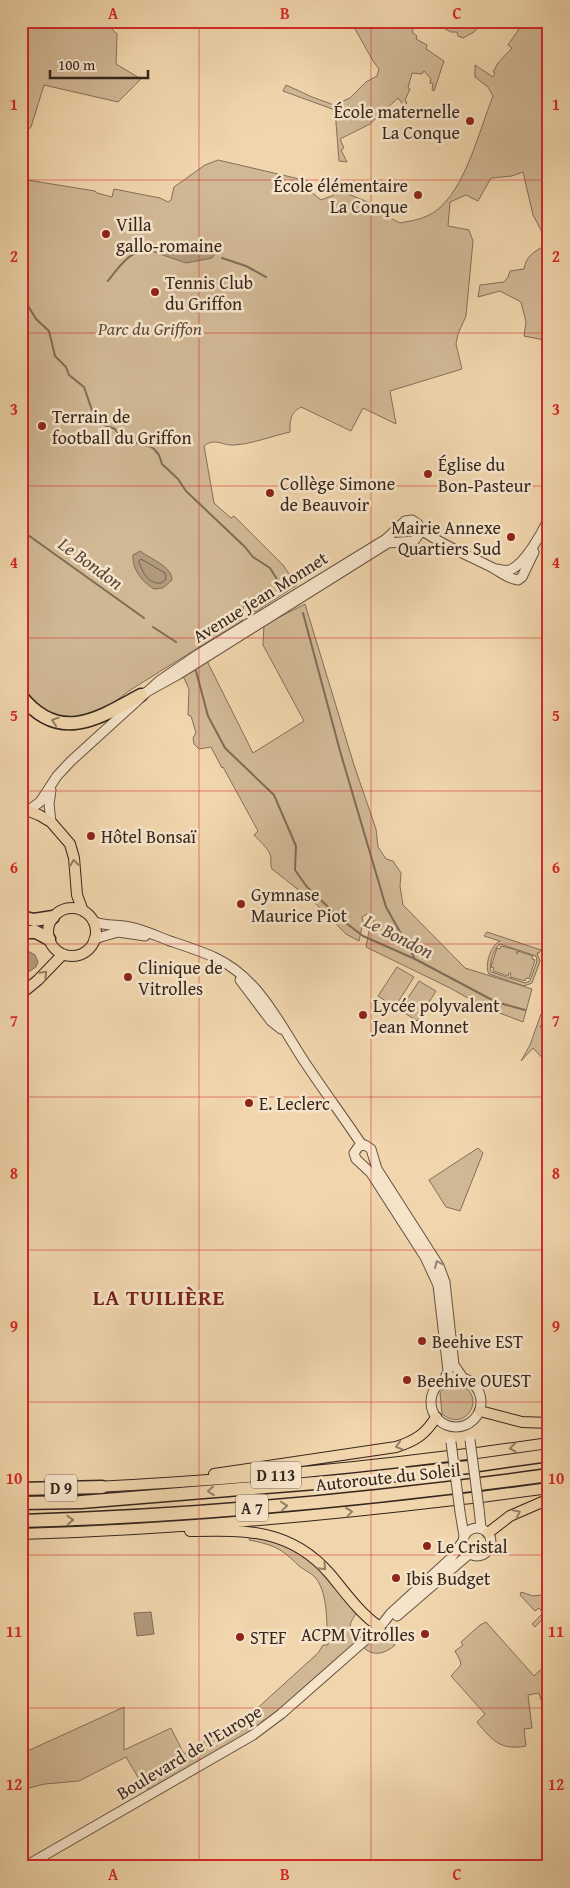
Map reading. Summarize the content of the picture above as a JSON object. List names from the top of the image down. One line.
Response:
{"streets":{"highway":["Autoroute du Soleil","D 9","A 7"],"main road":["D 113"],"street":["Avenue Jean Monnet","Boulevard de l'Europe"]},"crossings":[["D 113","Autoroute du Soleil"],["D 113","D 9"]],"districts":["LA TUILIÈRE"],"water":["Le Bondon"],"parks":["Parc du Griffon"],"places":["École maternelle La Conque","École élémentaire La Conque","Villa gallo-romaine","Tennis Club du Griffon","Terrain de football du Griffon","Église du Bon-Pasteur","Collège Simone de Beauvoir","Mairie Annexe Quartiers Sud","Hôtel Bonsaï","Gymnase Maurice Piot","Clinique de Vitrolles","Lycée polyvalent Jean Monnet","E. Leclerc","Beehive EST","Beehive OUEST","Le Cristal","Ibis Budget","ACPM Vitrolles","STEF"],"scale_bar":"100 m","grid":{"columns":["A","B","C"],"rows":["1","2","3","4","5","6","7","8","9","10","11","12"]}}
